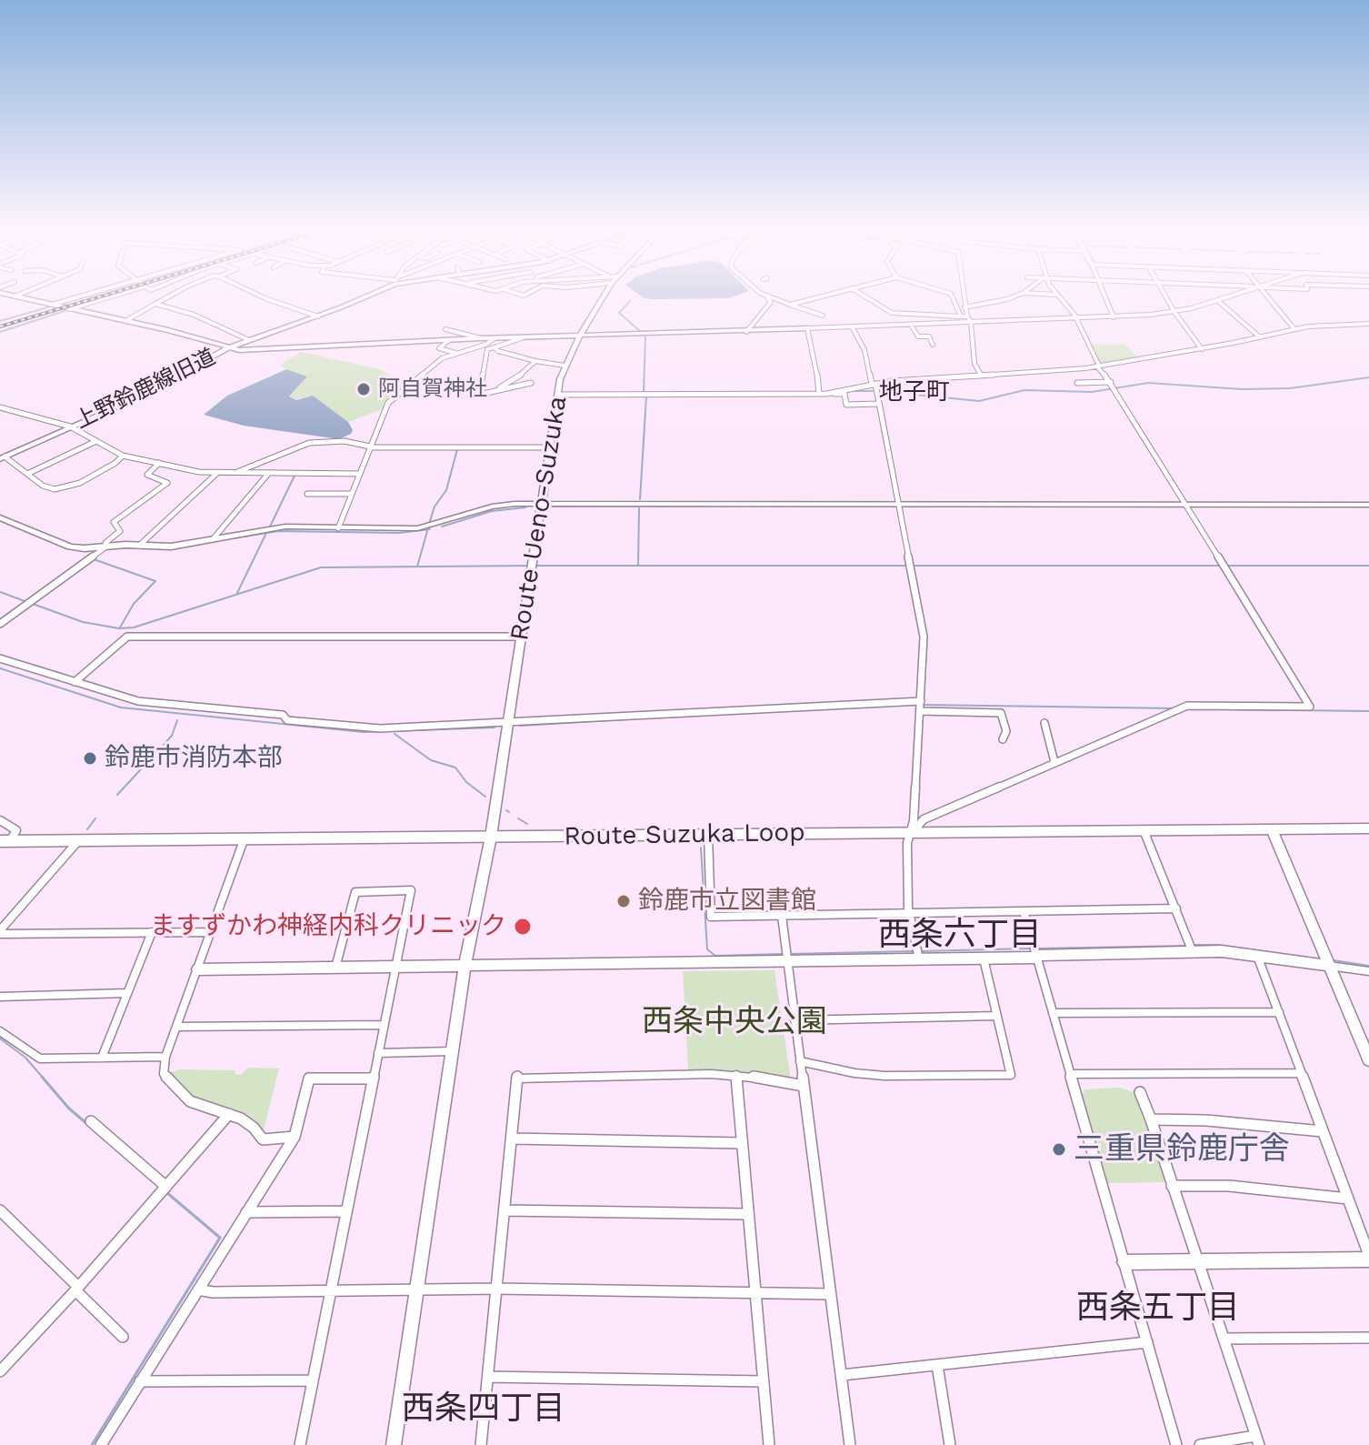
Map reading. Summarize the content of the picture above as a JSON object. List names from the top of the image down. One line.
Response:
{"streets":{"main road":["Route Suzuka Loop"],"street":["上野鈴鹿線旧道","Route Ueno-Suzuka"]},"crossings":[["Route Ueno-Suzuka","Route Suzuka Loop"]],"districts":["地子町","西条六丁目","西条五丁目","西条四丁目"],"parks":["西条中央公園"],"places":["阿自賀神社","鈴鹿市消防本部","鈴鹿市立図書館","ますずかわ神経内科クリニック","三重県鈴鹿庁舎"]}
